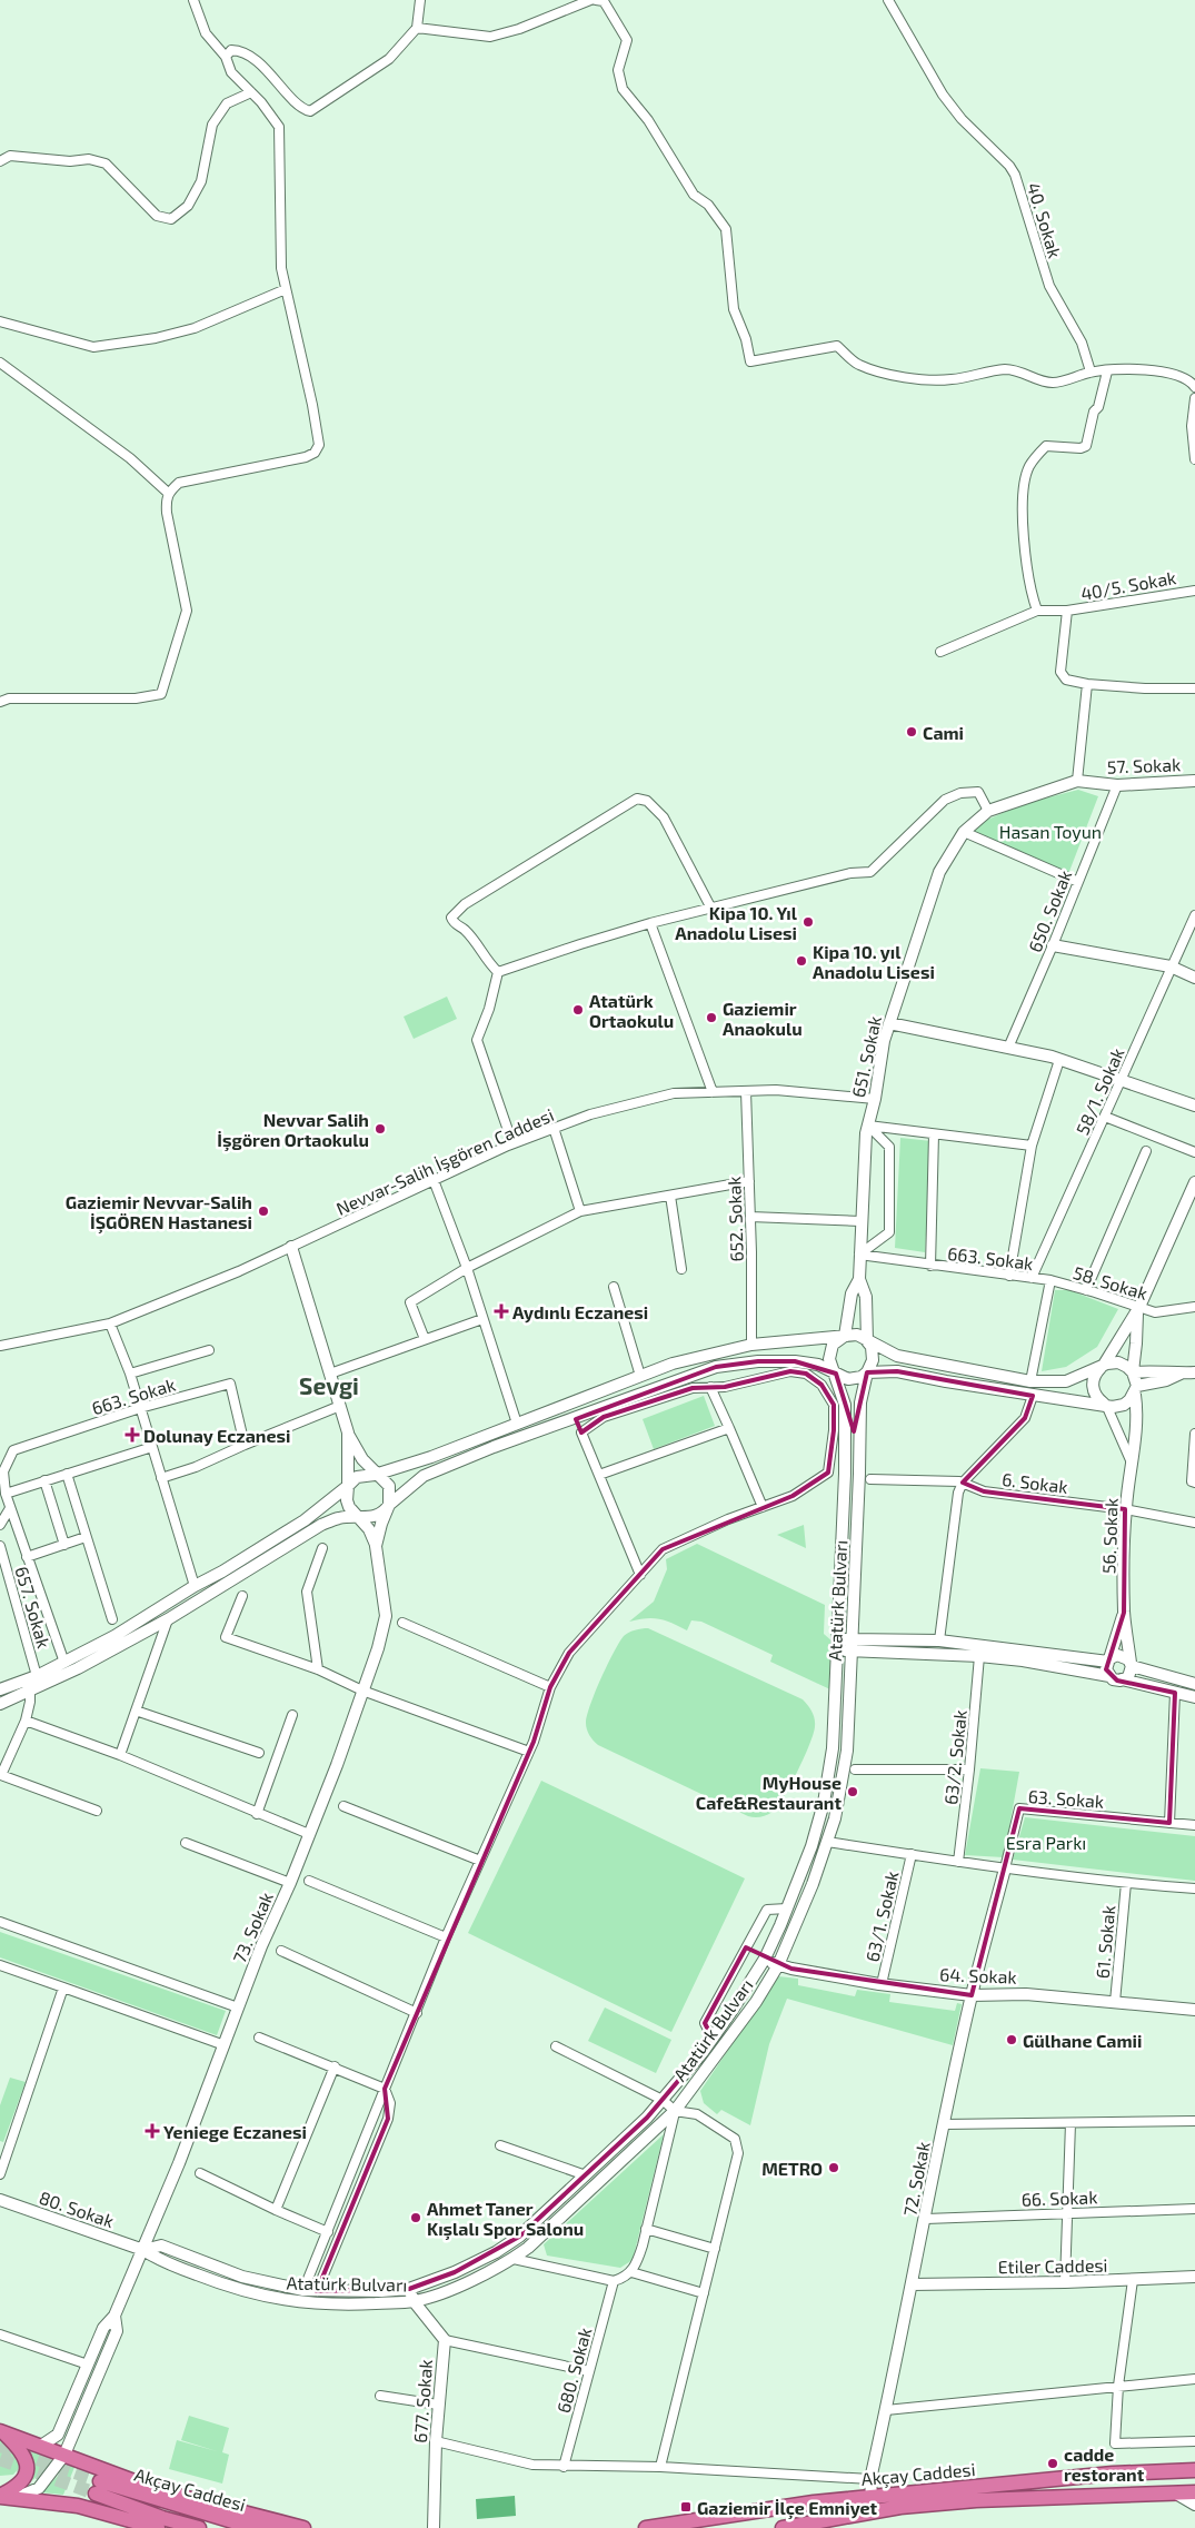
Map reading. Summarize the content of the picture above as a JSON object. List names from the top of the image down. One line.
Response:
{"streets":{"highway":["Akçay Caddesi"],"street":["40. Sokak","40/5. Sokak","57. Sokak","650. Sokak","651. Sokak","58/1. Sokak","Nevvar-Salih İşgören Caddesi","652. Sokak","663. Sokak","58. Sokak","6. Sokak","56. Sokak","Atatürk Bulvarı","657. Sokak","63/2. Sokak","63. Sokak","63/1. Sokak","73. Sokak","61. Sokak","64. Sokak","72. Sokak","66. Sokak","80. Sokak","Etiler Caddesi","680. Sokak","677. Sokak"]},"crossings":[["57. Sokak","650. Sokak"],["57. Sokak","651. Sokak"],["651. Sokak","Nevvar-Salih İşgören Caddesi"],["651. Sokak","663. Sokak"],["651. Sokak","Atatürk Bulvarı"],["58/1. Sokak","663. Sokak"],["Nevvar-Salih İşgören Caddesi","652. Sokak"],["663. Sokak","58. Sokak"],["6. Sokak","56. Sokak"],["Atatürk Bulvarı","73. Sokak"],["Atatürk Bulvarı","64. Sokak"],["Atatürk Bulvarı","80. Sokak"],["Atatürk Bulvarı","677. Sokak"],["63. Sokak","72. Sokak"],["63/1. Sokak","64. Sokak"],["73. Sokak","80. Sokak"],["61. Sokak","64. Sokak"],["64. Sokak","72. Sokak"],["72. Sokak","66. Sokak"],["72. Sokak","Etiler Caddesi"],["72. Sokak","Akçay Caddesi"]],"districts":["Sevgi"],"parks":["Hasan Toyun","Esra Parkı"],"places":{"other":["Cami","Kipa 10. Yıl Anadolu Lisesi","Kipa 10. yıl Anadolu Lisesi","Atatürk Ortaokulu","Gaziemir Anaokulu","Nevvar Salih İşgören Ortaokulu","Gaziemir Nevvar-Salih İŞGÖREN Hastanesi","MyHouse Cafe&Restaurant","Gülhane Camii","METRO","Ahmet Taner Kışlalı Spor Salonu","cadde restorant"],"health":["Aydınlı Eczanesi","Dolunay Eczanesi","Yeniege Eczanesi"],"transit":["Gaziemir İlçe Emniyet"]}}
